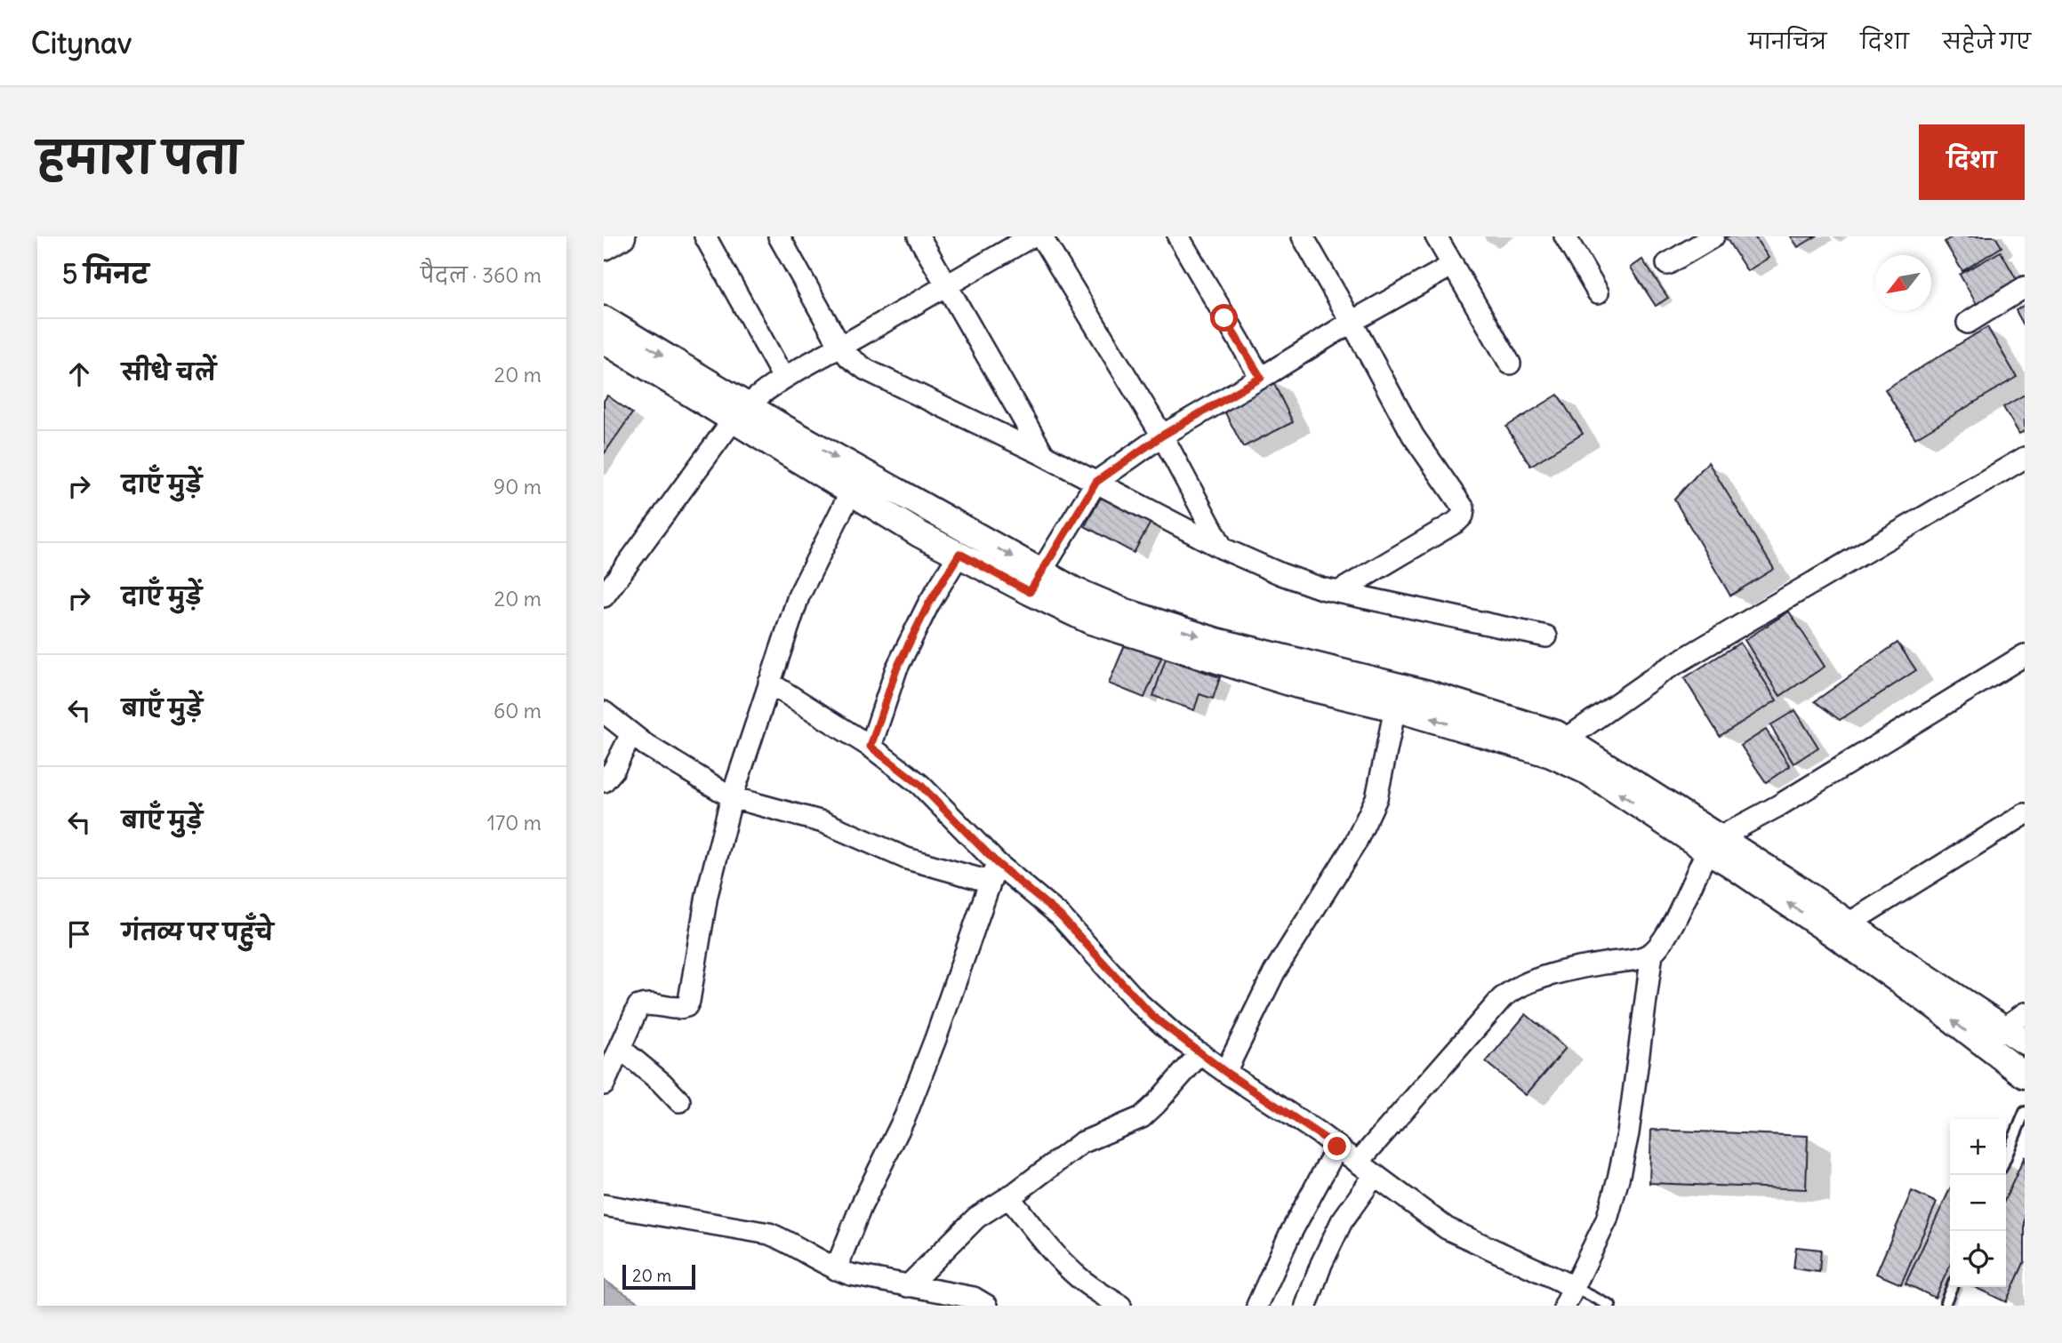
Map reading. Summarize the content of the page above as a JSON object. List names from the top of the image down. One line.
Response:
{"scale_bar":"20 m","north":"bottom left","page":{"header":"Citynav","nav":["मानचित्र","दिशा","सहेजे गए"],"title":"हमारा पता","buttons":"दिशा","heading":["5 मिनट","पैदल · 360 m"],"list":[["सीधे चलें","20 m"],["दाएँ मुड़ें","90 m"],["दाएँ मुड़ें","20 m"],["बाएँ मुड़ें","60 m"],["बाएँ मुड़ें","170 m"],"गंतव्य पर पहुँचे"],"map_buttons":["+","−"],"scale":"20 m"}}
